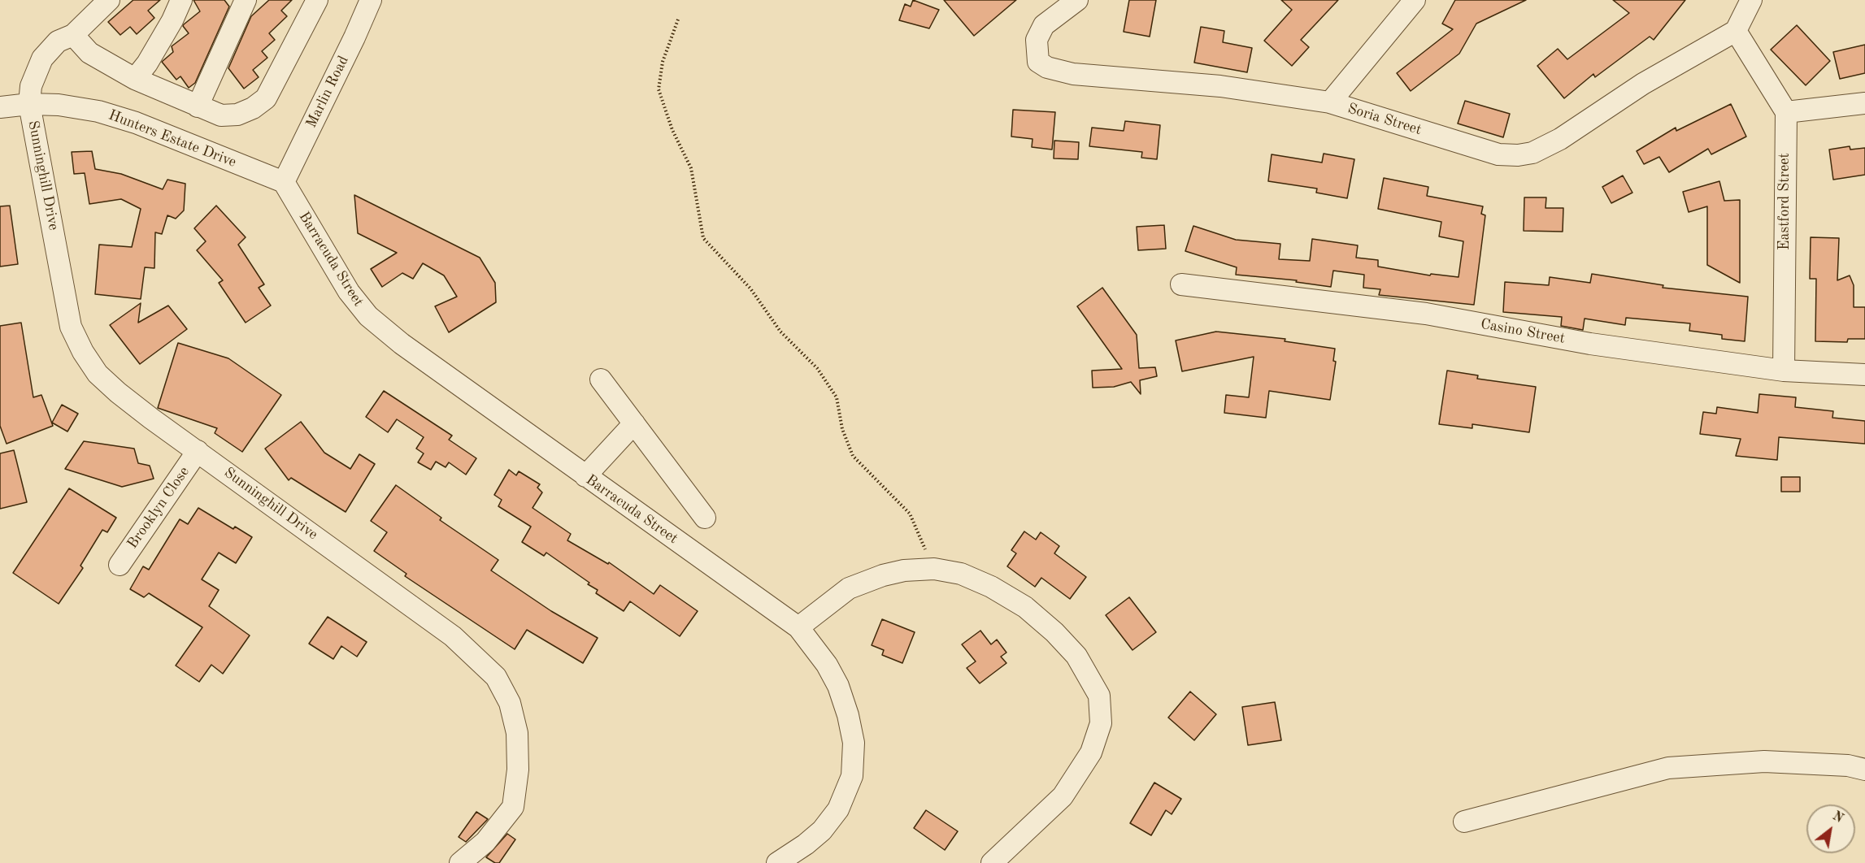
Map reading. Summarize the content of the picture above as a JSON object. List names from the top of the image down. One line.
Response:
{"streets":{"street":["Marlin Road","Soria Street","Hunters Estate Drive","Sunninghill Drive","Eastford Street","Barracuda Street","Casino Street","Brooklyn Close"]},"crossings":[["Marlin Road","Hunters Estate Drive"],["Marlin Road","Barracuda Street"],["Hunters Estate Drive","Sunninghill Drive"],["Hunters Estate Drive","Barracuda Street"],["Sunninghill Drive","Brooklyn Close"],["Eastford Street","Casino Street"]],"north":"top right"}
